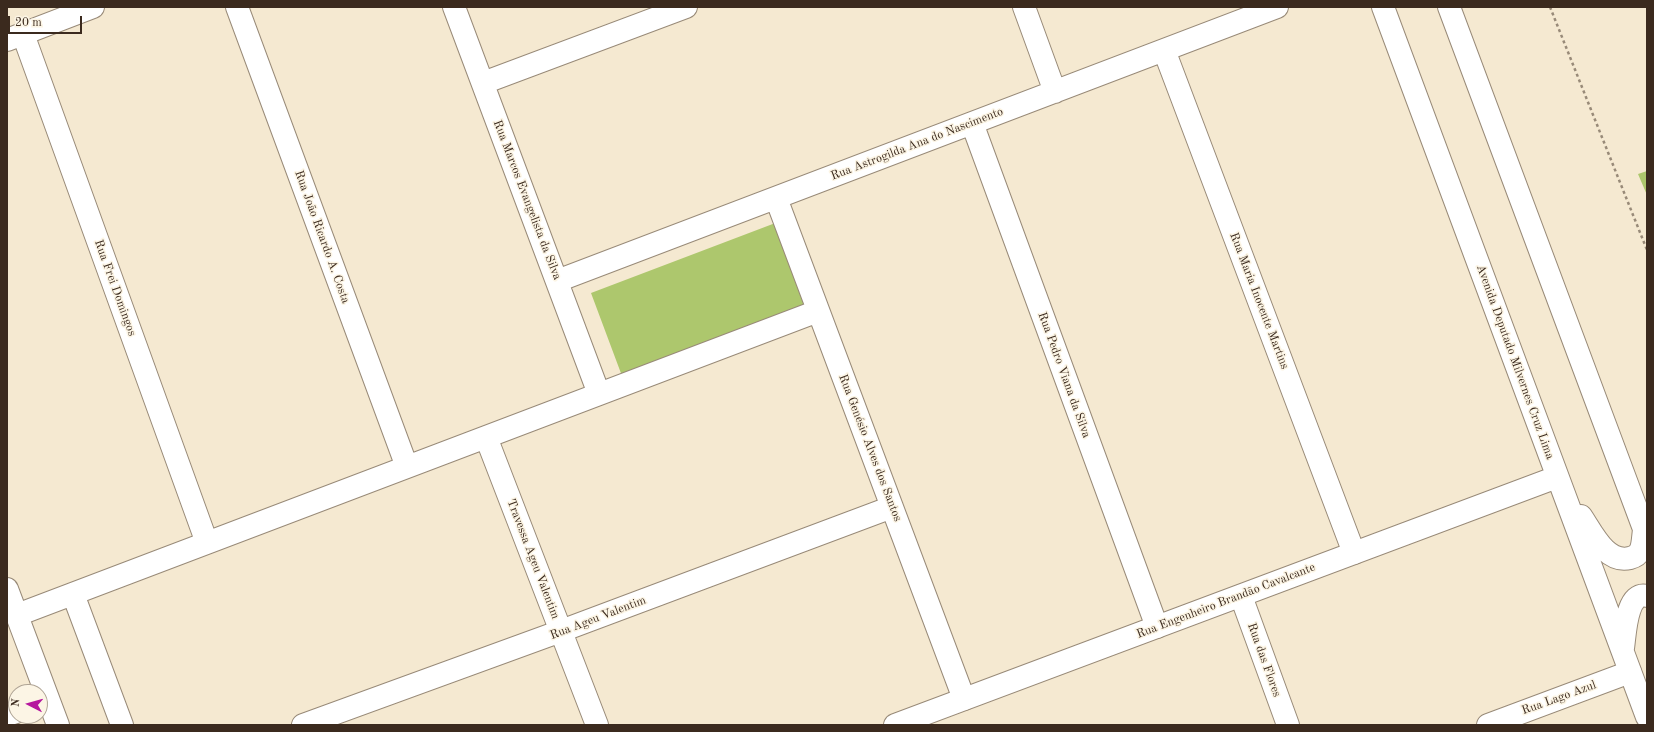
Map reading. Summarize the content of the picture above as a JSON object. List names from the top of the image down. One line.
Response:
{"streets":{"street":["Rua Astrogilda Ana do Nascimento","Rua Marcos Evangelista da Silva","Rua João Ricardo A. Costa","Rua Frei Domingos","Rua Maria Inocente Martins","Avenida Deputado Milvernes Cruz Lima","Rua Pedro Viana da Silva","Rua Genésio Alves dos Santos","Travessa Ageu Valentim","Rua Engenheiro Brandão Cavalcante","Rua Ageu Valentim","Rua das Flores","Rua Lago Azul"]},"crossings":[["Rua Astrogilda Ana do Nascimento","Rua Marcos Evangelista da Silva"],["Rua Astrogilda Ana do Nascimento","Rua Maria Inocente Martins"],["Rua Astrogilda Ana do Nascimento","Rua Pedro Viana da Silva"],["Rua Astrogilda Ana do Nascimento","Rua Genésio Alves dos Santos"],["Rua Maria Inocente Martins","Rua Engenheiro Brandão Cavalcante"],["Avenida Deputado Milvernes Cruz Lima","Rua Engenheiro Brandão Cavalcante"],["Avenida Deputado Milvernes Cruz Lima","Rua Lago Azul"],["Rua Pedro Viana da Silva","Rua Engenheiro Brandão Cavalcante"],["Rua Genésio Alves dos Santos","Rua Engenheiro Brandão Cavalcante"],["Rua Genésio Alves dos Santos","Rua Ageu Valentim"],["Travessa Ageu Valentim","Rua Ageu Valentim"],["Rua Engenheiro Brandão Cavalcante","Rua das Flores"]],"scale_bar":"20 m","north":"left"}
